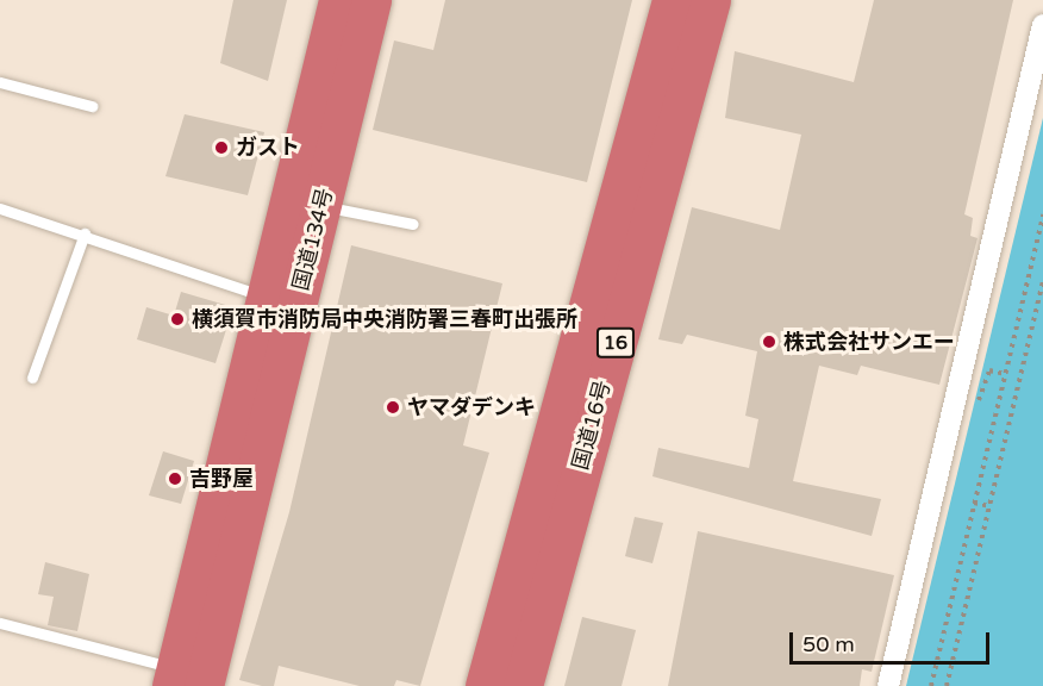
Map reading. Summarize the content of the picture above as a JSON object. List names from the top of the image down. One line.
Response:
{"streets":{"highway":["国道134号","16","国道16号"]},"places":["ガスト","横須賀市消防局中央消防署三春町出張所","株式会社サンエー","ヤマダデンキ","吉野屋"],"scale_bar":"50 m"}
